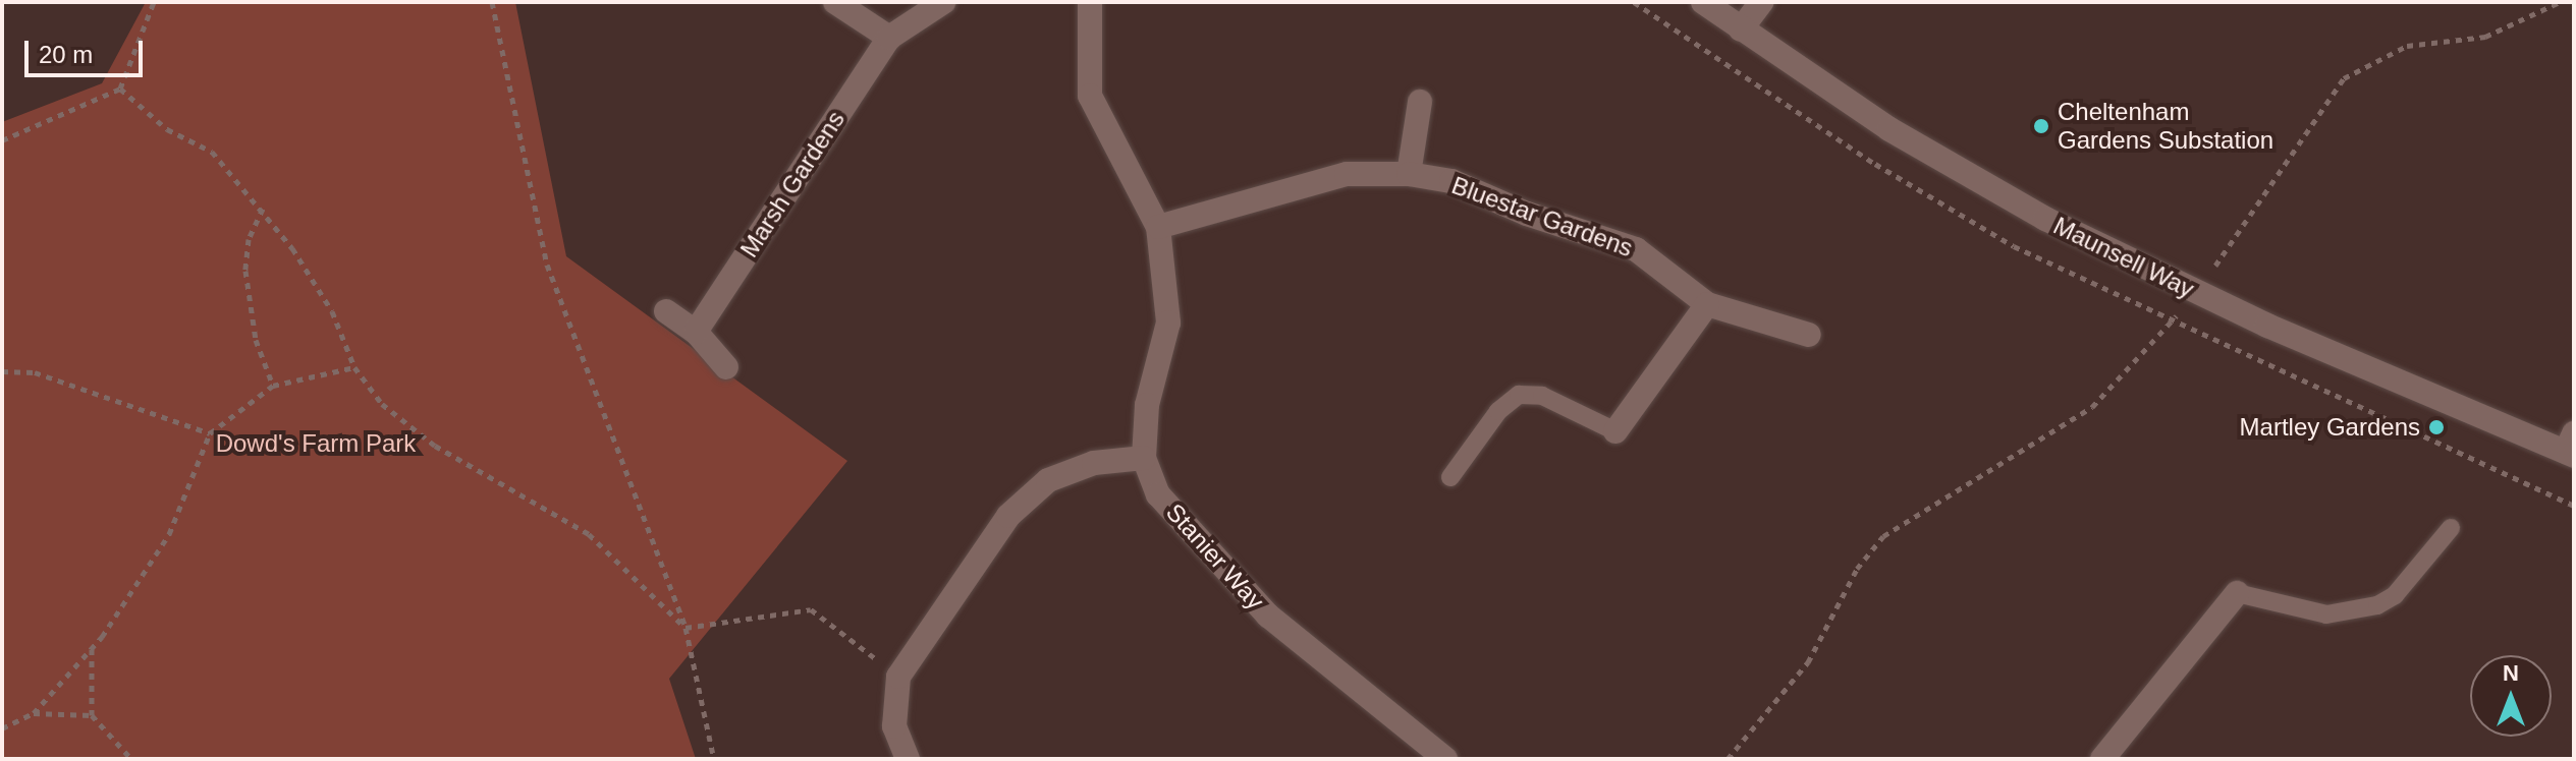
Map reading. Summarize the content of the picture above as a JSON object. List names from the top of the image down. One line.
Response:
{"streets":{"street":["Marsh Gardens","Bluestar Gardens","Maunsell Way","Stanier Way"]},"crossings":[["Bluestar Gardens","Stanier Way"]],"parks":["Dowd's Farm Park"],"places":["Cheltenham Gardens Substation","Martley Gardens"],"scale_bar":"20 m","north":"top"}
